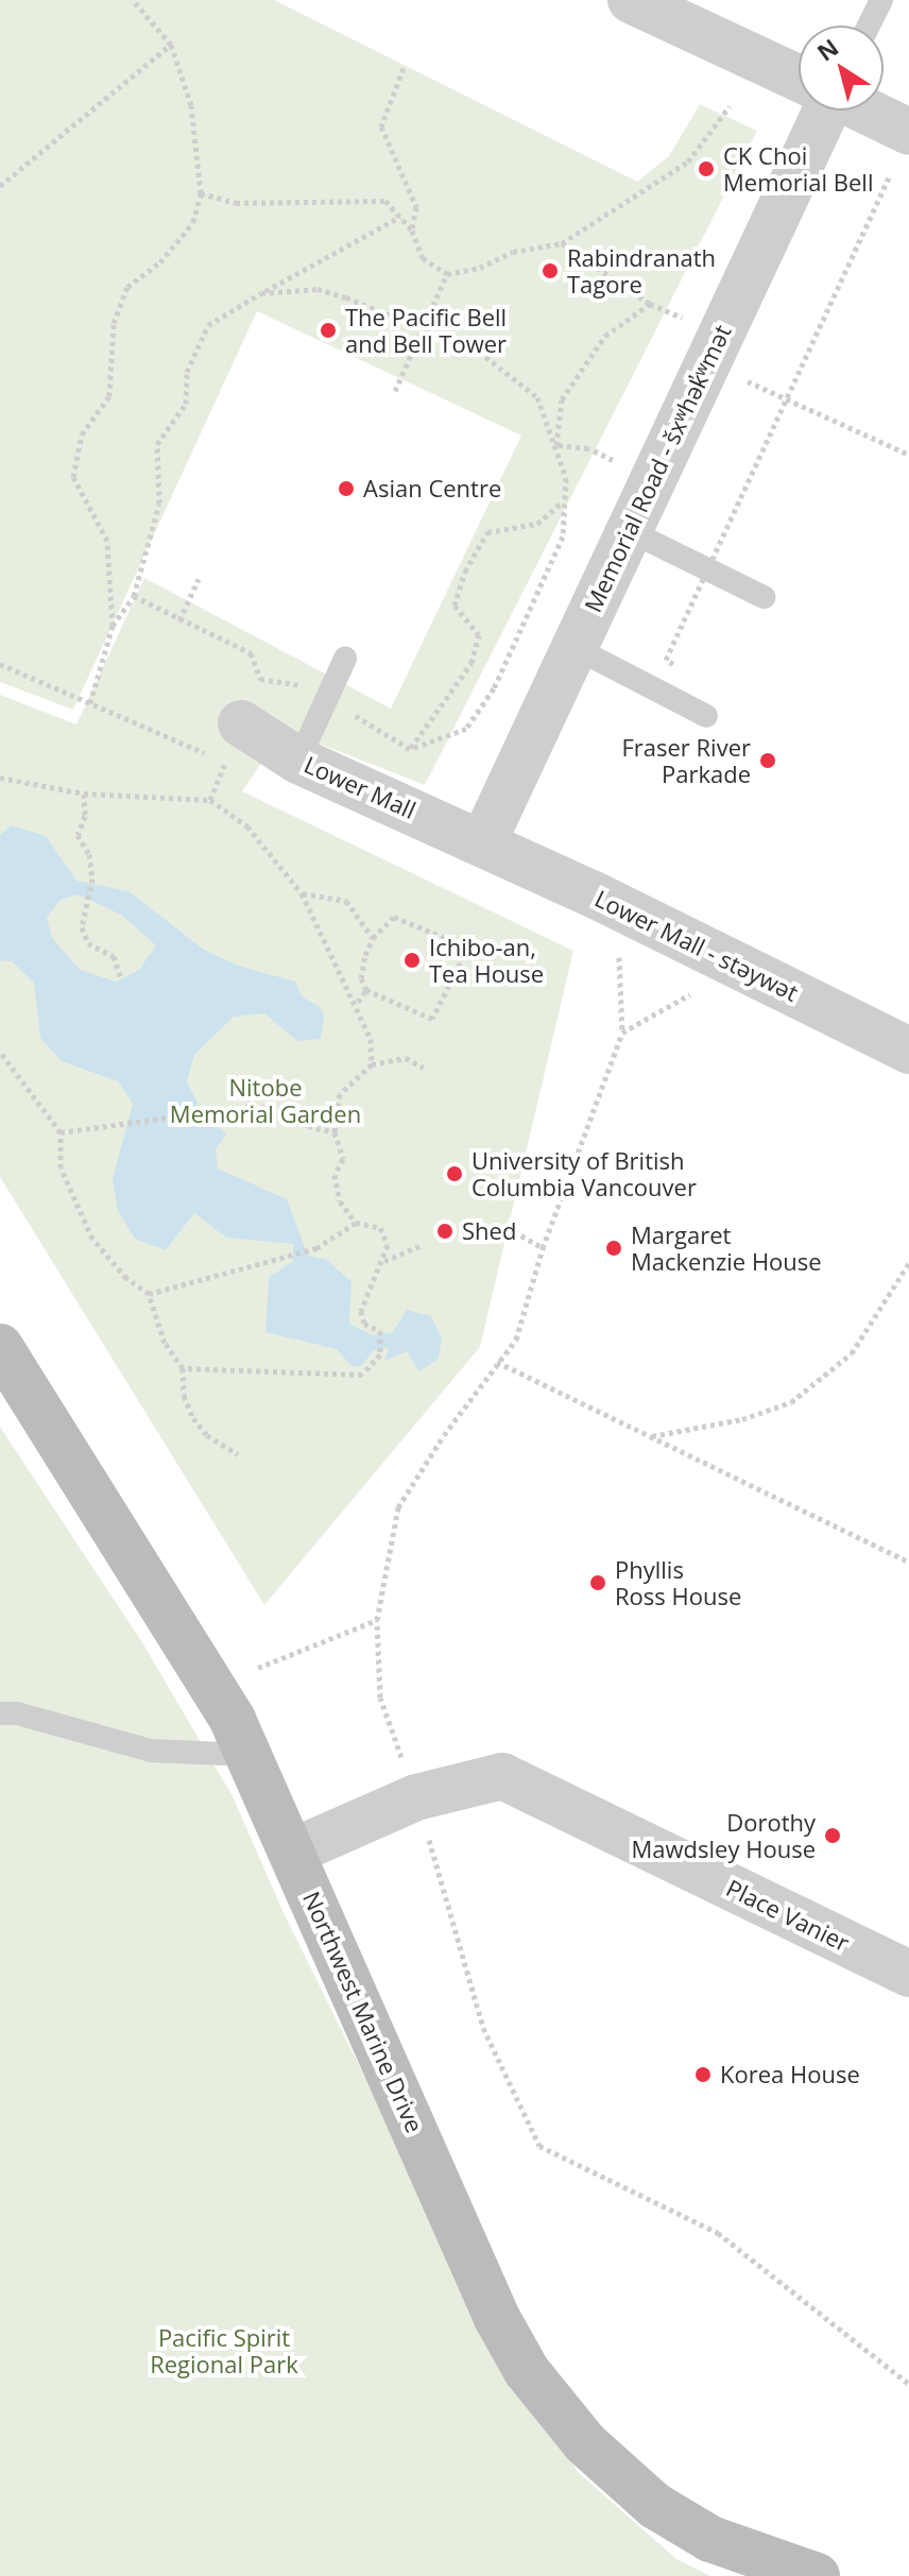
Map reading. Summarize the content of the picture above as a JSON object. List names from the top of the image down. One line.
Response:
{"streets":{"street":["Memorial Road - šxʷhək̓ʷmət","Lower Mall","Lower Mall - stəywət","Place Vanier","Northwest Marine Drive"]},"crossings":[["Memorial Road - šxʷhək̓ʷmət","Lower Mall"],["Memorial Road - šxʷhək̓ʷmət","Lower Mall - stəywət"],["Lower Mall","Lower Mall - stəywət"],["Place Vanier","Northwest Marine Drive"]],"parks":["Nitobe Memorial Garden","Pacific Spirit Regional Park"],"places":["CK Choi Memorial Bell","Rabindranath Tagore","The Pacific Bell and Bell Tower","Asian Centre","Fraser River Parkade","Ichibo-an, Tea House","University of British Columbia Vancouver","Shed","Margaret Mackenzie House","Phyllis Ross House","Dorothy Mawdsley House","Korea House"],"north":"top left"}
